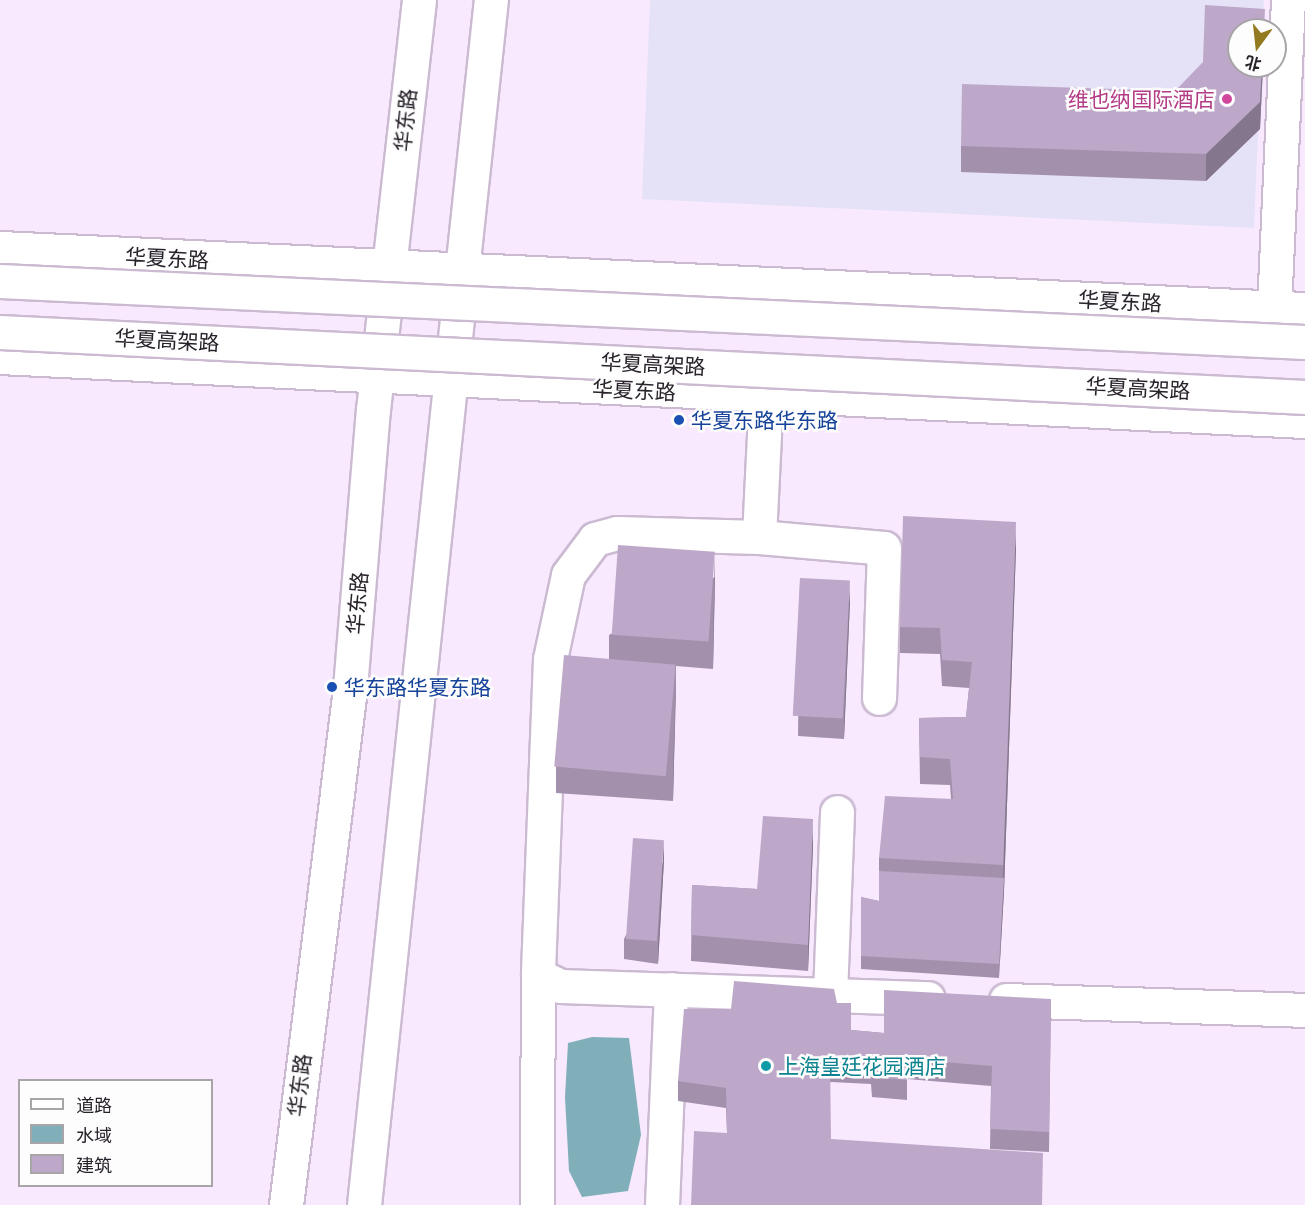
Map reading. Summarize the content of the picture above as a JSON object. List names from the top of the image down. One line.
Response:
{"streets":{"main road":["华东路","华夏东路","华夏高架路"]},"crossings":[["华东路","华夏东路"]],"places":["维也纳国际酒店","华夏东路华东路","华东路华夏东路","上海皇廷花园酒店"],"legend":["道路","水域","建筑"],"north":"bottom"}
